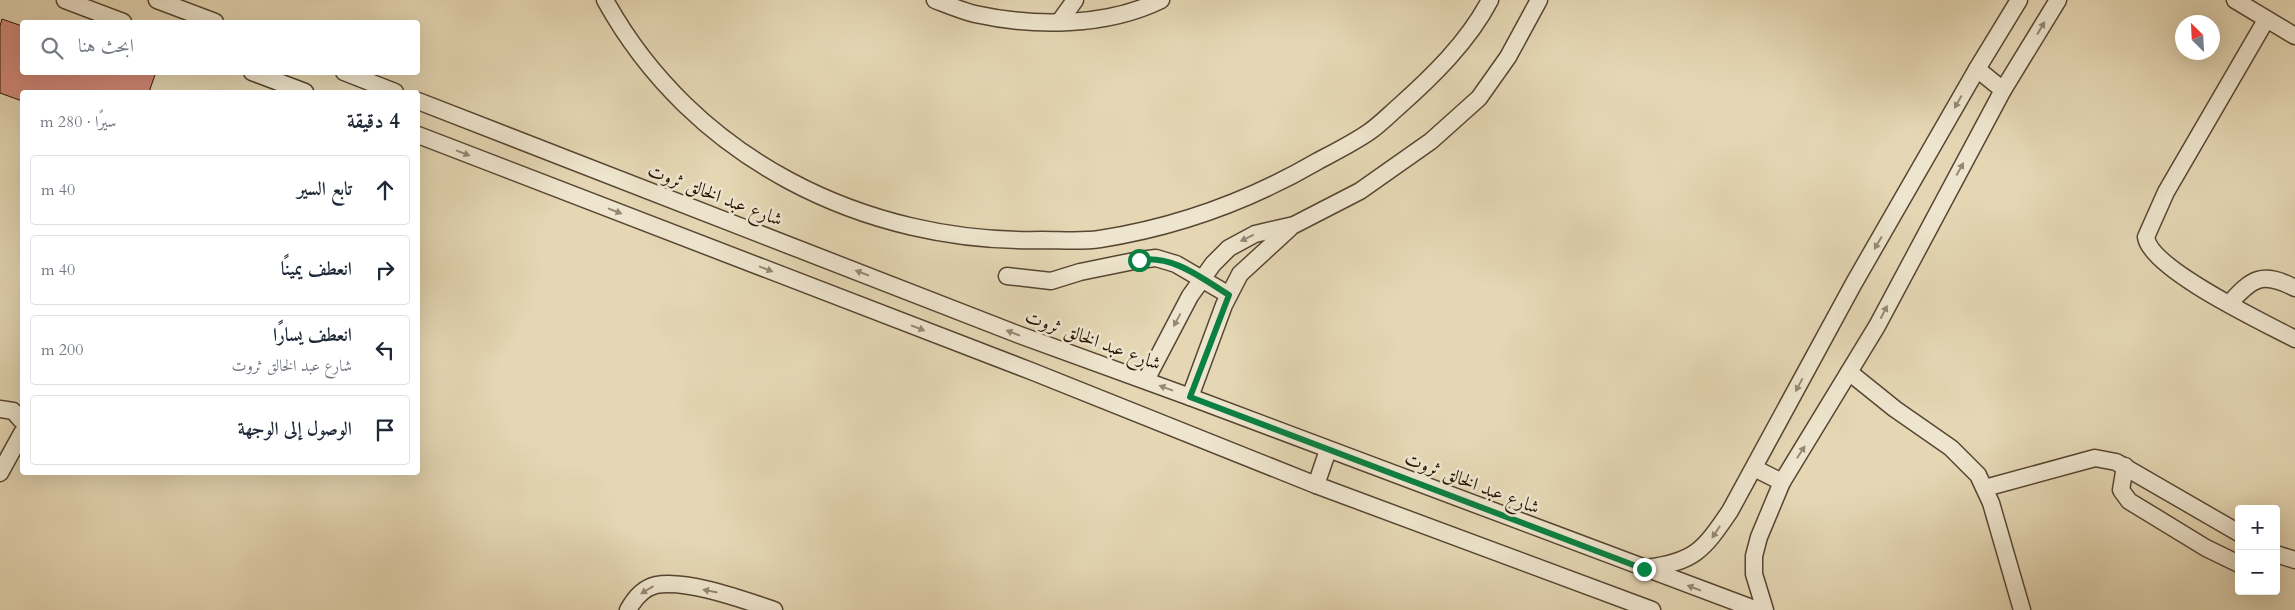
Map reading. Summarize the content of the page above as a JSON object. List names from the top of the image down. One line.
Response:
{"streets":{"street":["شارع عبد الخالق ثروت"]},"north":"top left","page":{"search":"ابحث هنا","heading":["4 دقيقة","سيرًا · 280 m"],"list":[["تابع السير","40 m"],["انعطف يمينًا","40 m"],["انعطف يسارًا","شارع عبد الخالق ثروت","200 m"],"الوصول إلى الوجهة"],"map_buttons":["+","−"]}}
